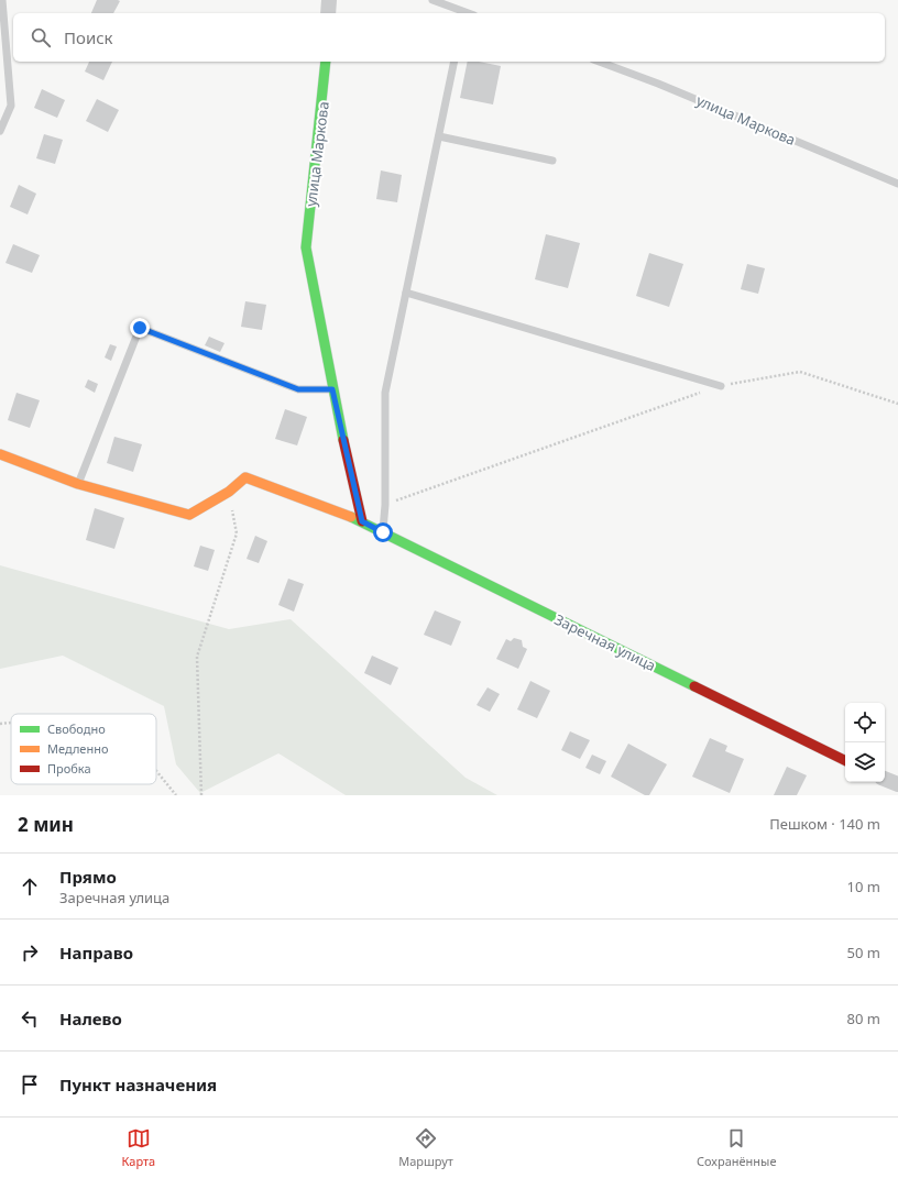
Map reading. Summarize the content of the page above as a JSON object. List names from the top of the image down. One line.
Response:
{"streets":{"street":["улица Маркова","Заречная улица"]},"crossings":[["улица Маркова","Заречная улица"]],"legend":["Свободно","Медленно","Пробка"],"page":{"search":"Поиск","heading":["2 мин","Пешком · 140 m"],"list":[["Прямо","Заречная улица","10 m"],["Направо","50 m"],["Налево","80 m"],"Пункт назначения"],"nav":["Карта","Маршрут","Сохранённые"]}}
